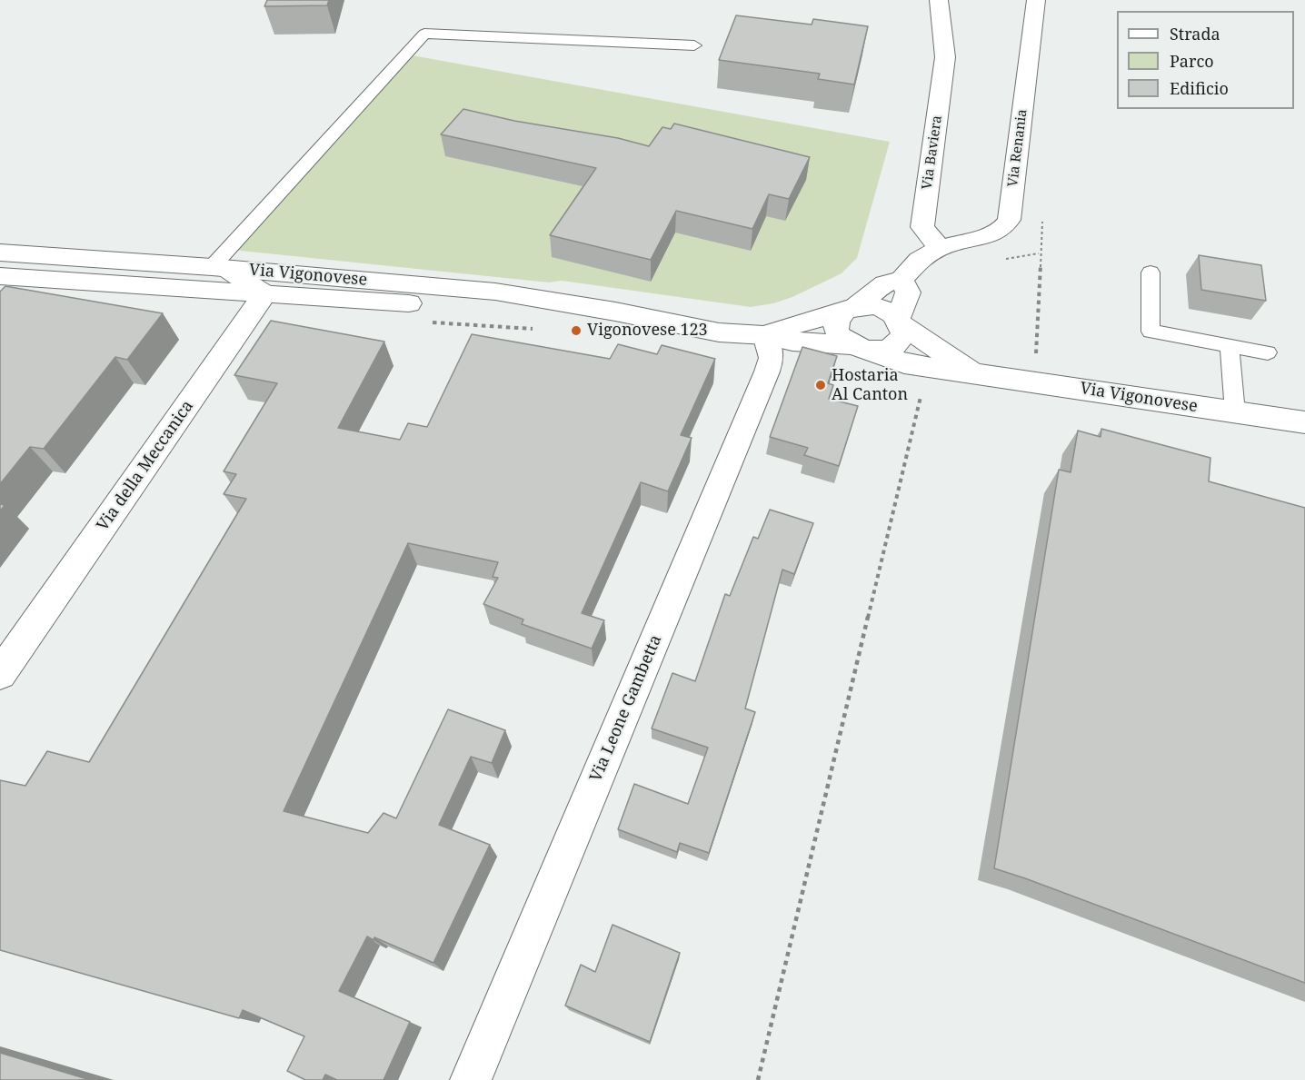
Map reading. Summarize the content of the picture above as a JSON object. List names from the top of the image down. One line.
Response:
{"streets":{"street":["Via Renania","Via Baviera","Via Vigonovese","Via della Meccanica","Via Leone Gambetta"]},"crossings":[["Via Renania","Via Baviera"],["Via Vigonovese","Via della Meccanica"],["Via Vigonovese","Via Leone Gambetta"]],"places":["Vigonovese 123","Hostaria Al Canton"],"legend":["Strada","Parco","Edificio"]}
